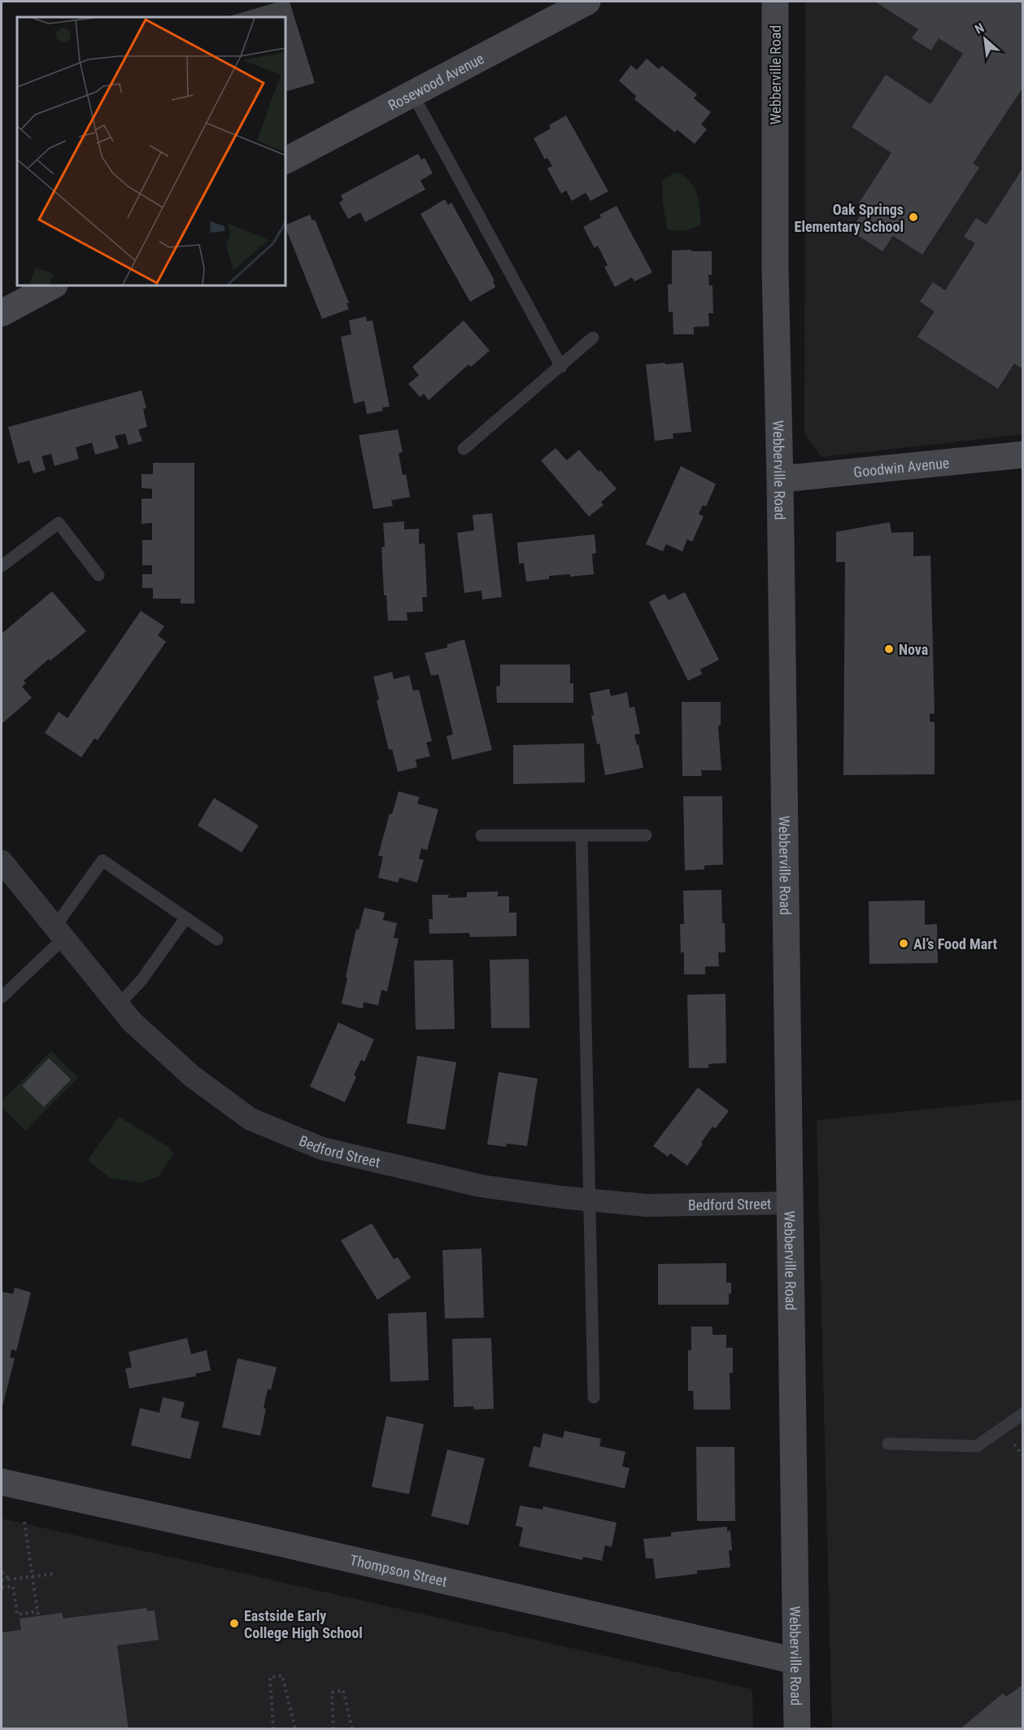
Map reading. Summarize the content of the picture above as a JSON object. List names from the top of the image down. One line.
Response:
{"streets":{"street":["Webberville Road","Rosewood Avenue","Goodwin Avenue","Bedford Street","Thompson Street"]},"crossings":[["Webberville Road","Goodwin Avenue"],["Webberville Road","Bedford Street"],["Webberville Road","Thompson Street"]],"places":["Oak Springs Elementary School","Nova","Al’s Food Mart","Eastside Early College High School"],"north":"top left"}
